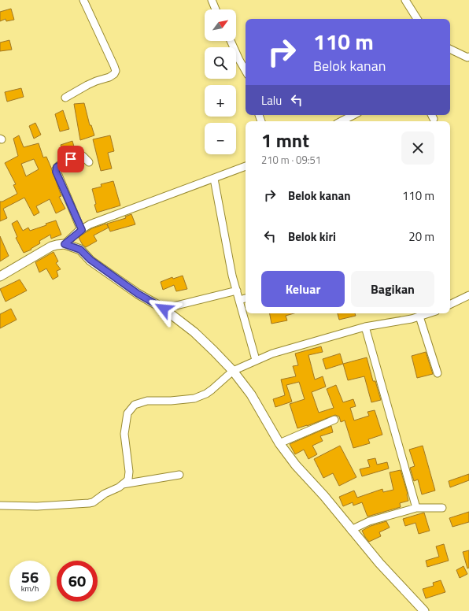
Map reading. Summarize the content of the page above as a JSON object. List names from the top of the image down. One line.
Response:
{"north":"top right","page":{"map_buttons":["+","−"],"turn":["110 m","Belok kanan"],"then":"Lalu","heading":["1 mnt","210 m · 09:51"],"list":[{"name":"Belok kanan","value":"110 m"},{"name":"Belok kiri","value":"20 m"}],"buttons":["Keluar","Bagikan"],"speed":"56 km/h","limit":"60"}}
